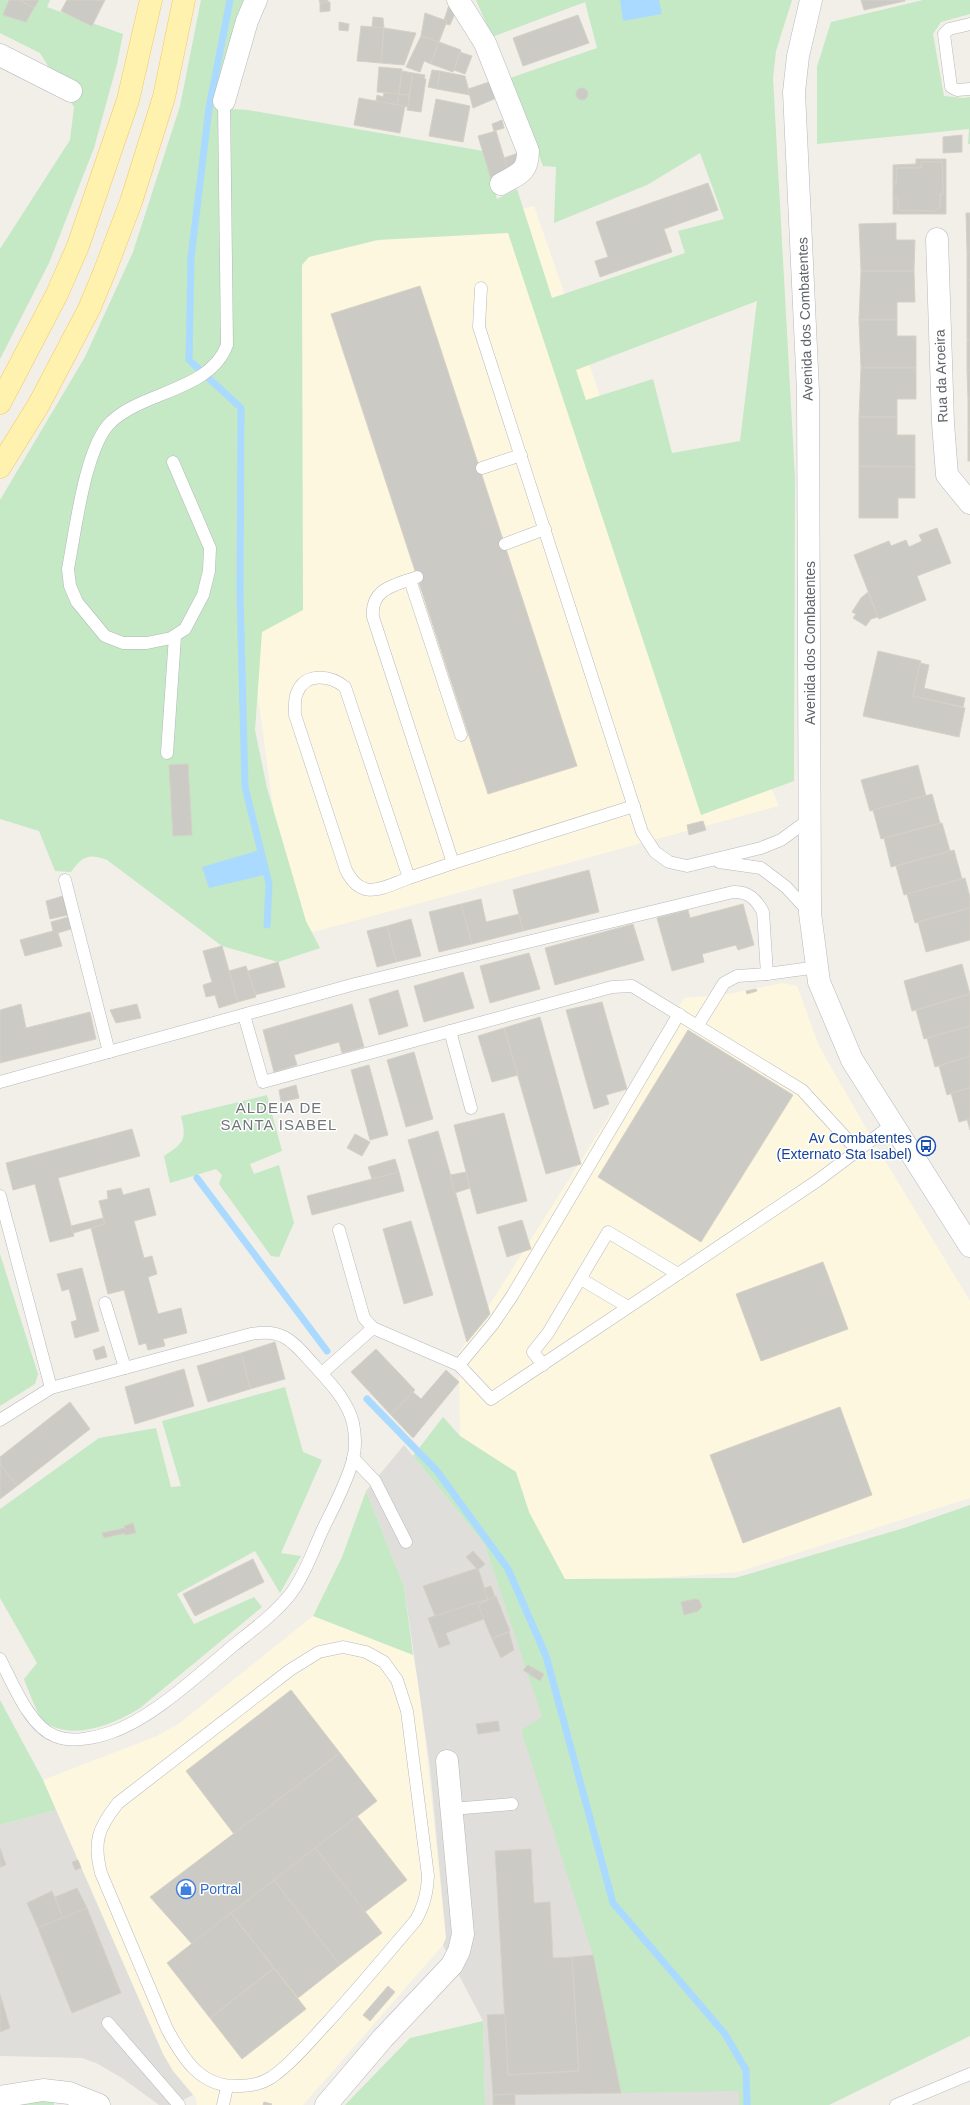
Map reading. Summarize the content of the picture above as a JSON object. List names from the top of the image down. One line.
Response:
{"streets":{"street":["Avenida dos Combatentes","Rua da Aroeira"]},"districts":["ALDEIA DE SANTA ISABEL"],"places":{"bus stop":["Av Combatentes (Externato Sta Isabel)"],"shop":["Portral"]}}
